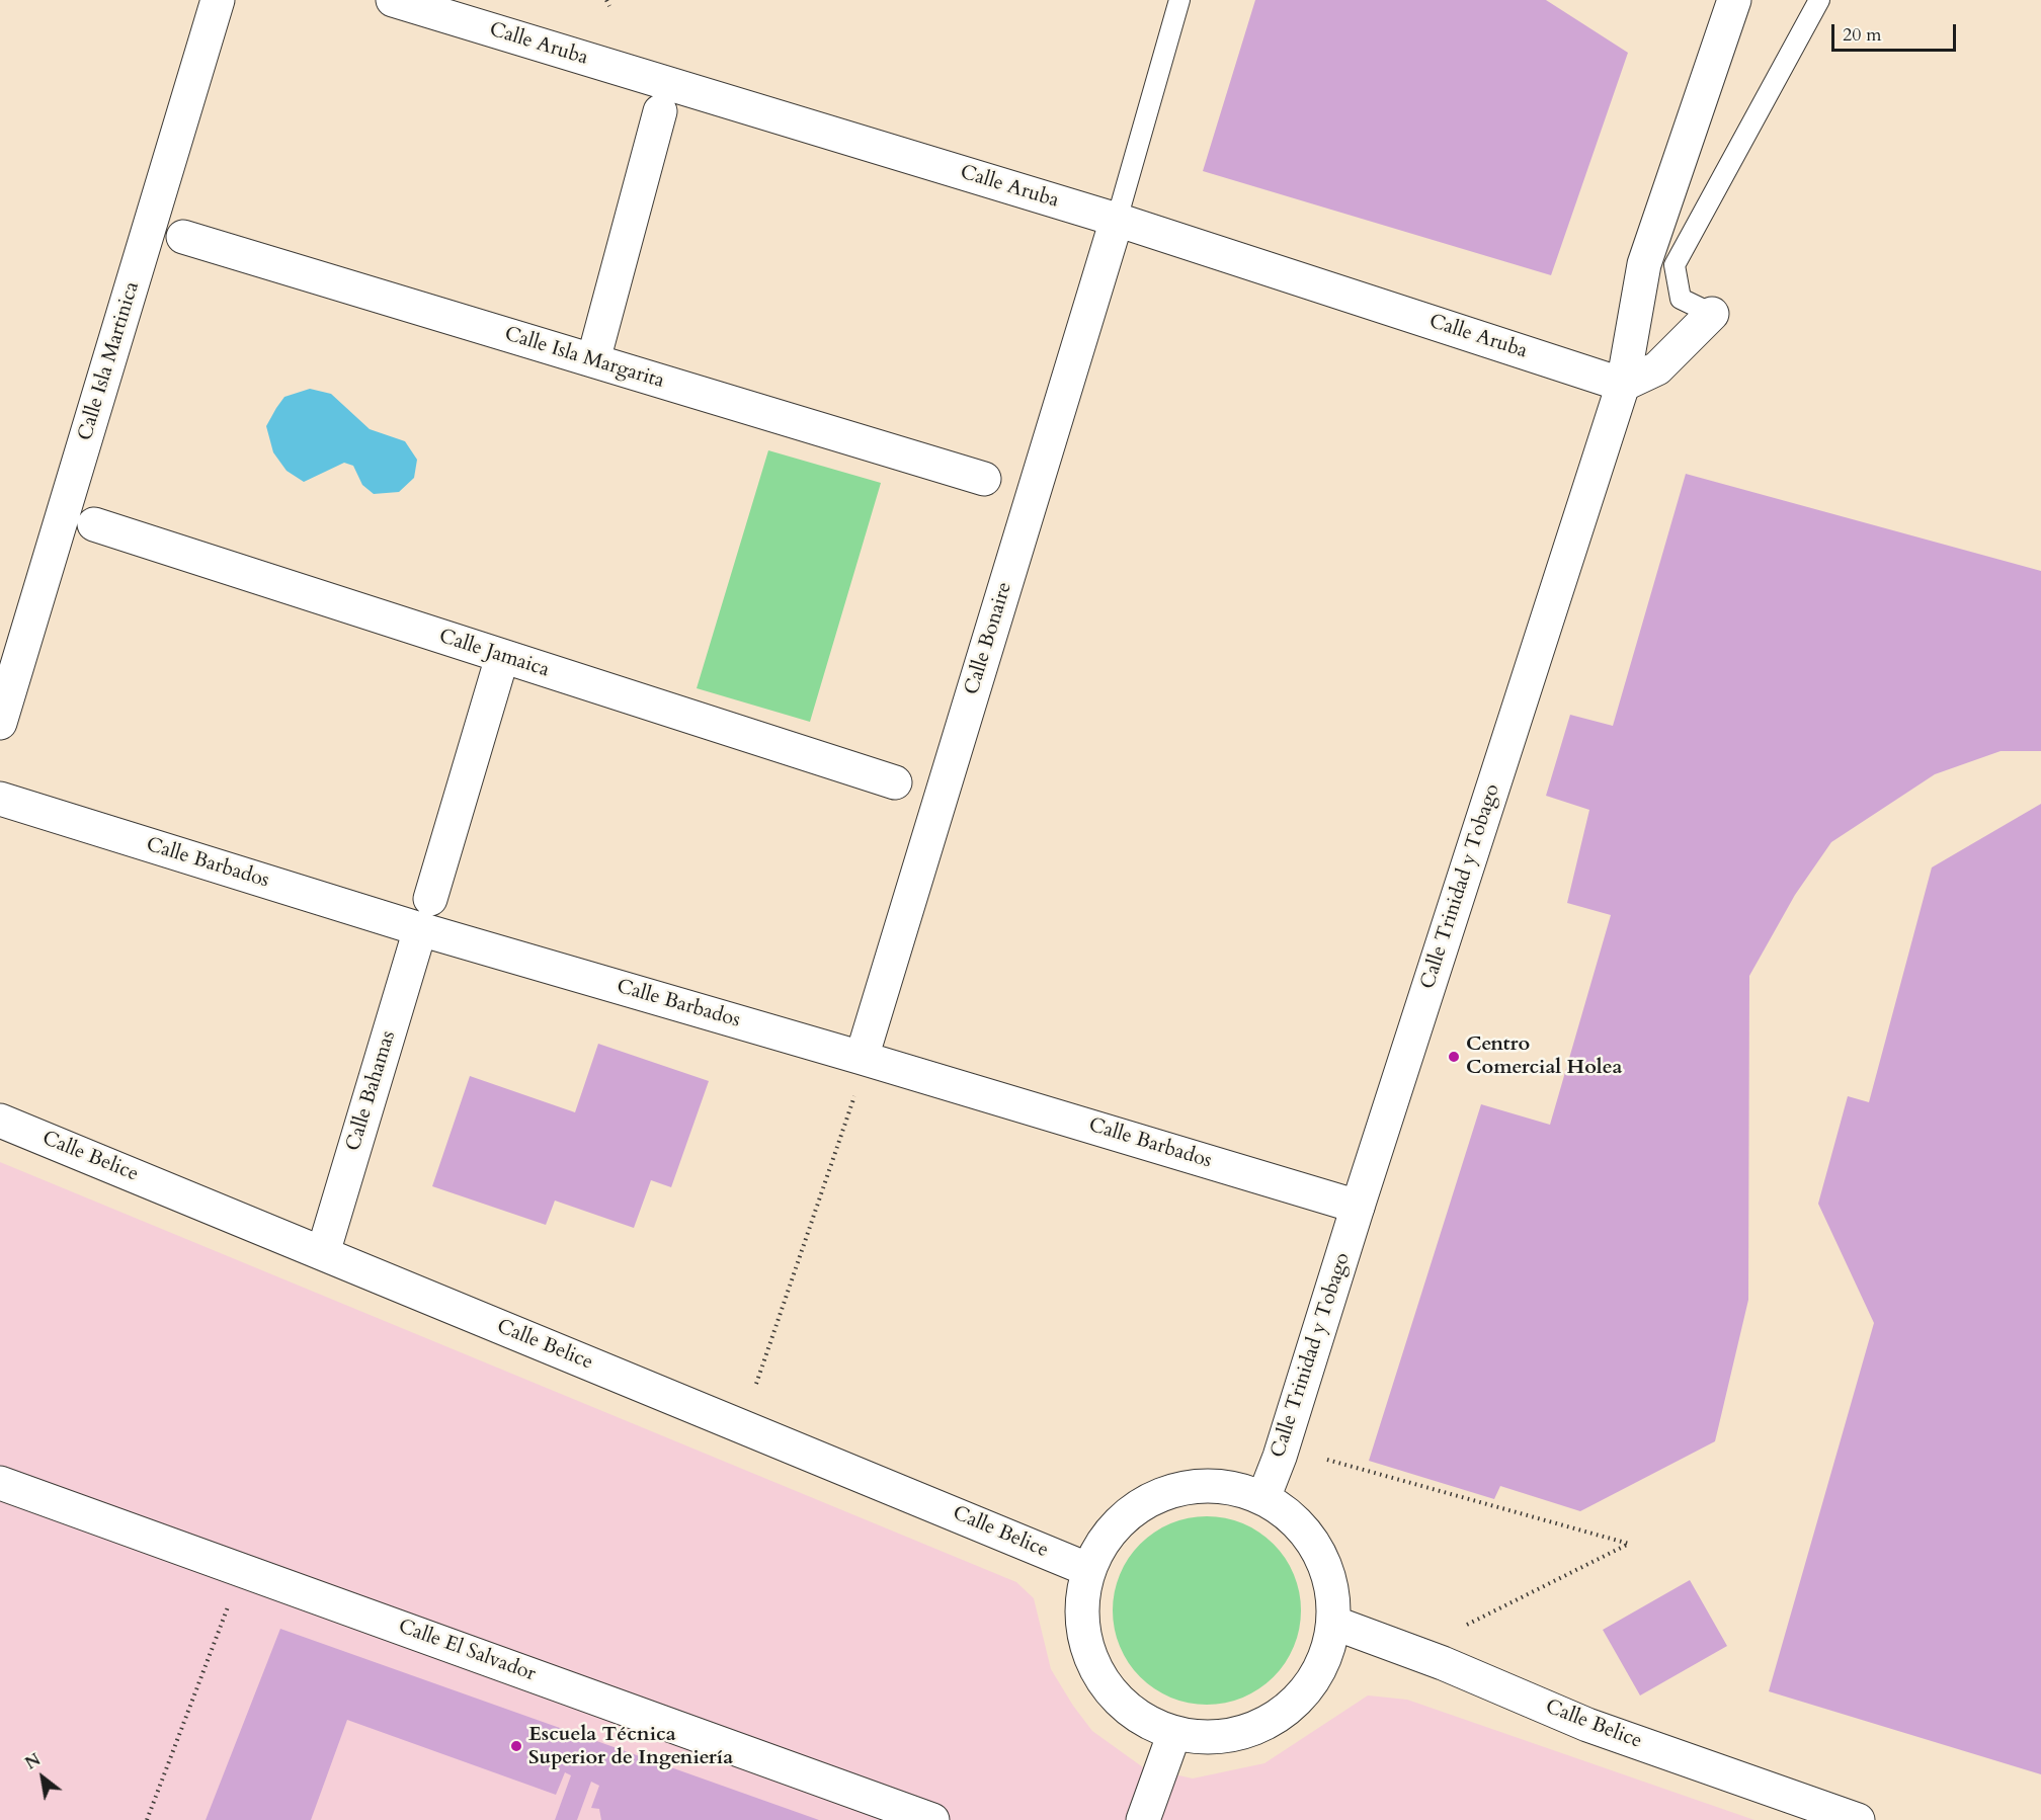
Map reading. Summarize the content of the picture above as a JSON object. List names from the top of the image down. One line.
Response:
{"streets":{"main road":["Calle Aruba","Calle Isla Margarita","Calle Isla Martinica","Calle Bonaire","Calle Jamaica","Calle Barbados","Calle Trinidad y Tobago","Calle Bahamas","Calle Belice","Calle El Salvador"]},"crossings":[["Calle Aruba","Calle Bonaire"],["Calle Aruba","Calle Trinidad y Tobago"],["Calle Bonaire","Calle Barbados"],["Calle Jamaica","Calle Bahamas"],["Calle Barbados","Calle Trinidad y Tobago"],["Calle Barbados","Calle Bahamas"],["Calle Bahamas","Calle Belice"]],"places":["Centro Comercial Holea","Escuela Técnica Superior de Ingeniería"],"scale_bar":"20 m","north":"top left"}
